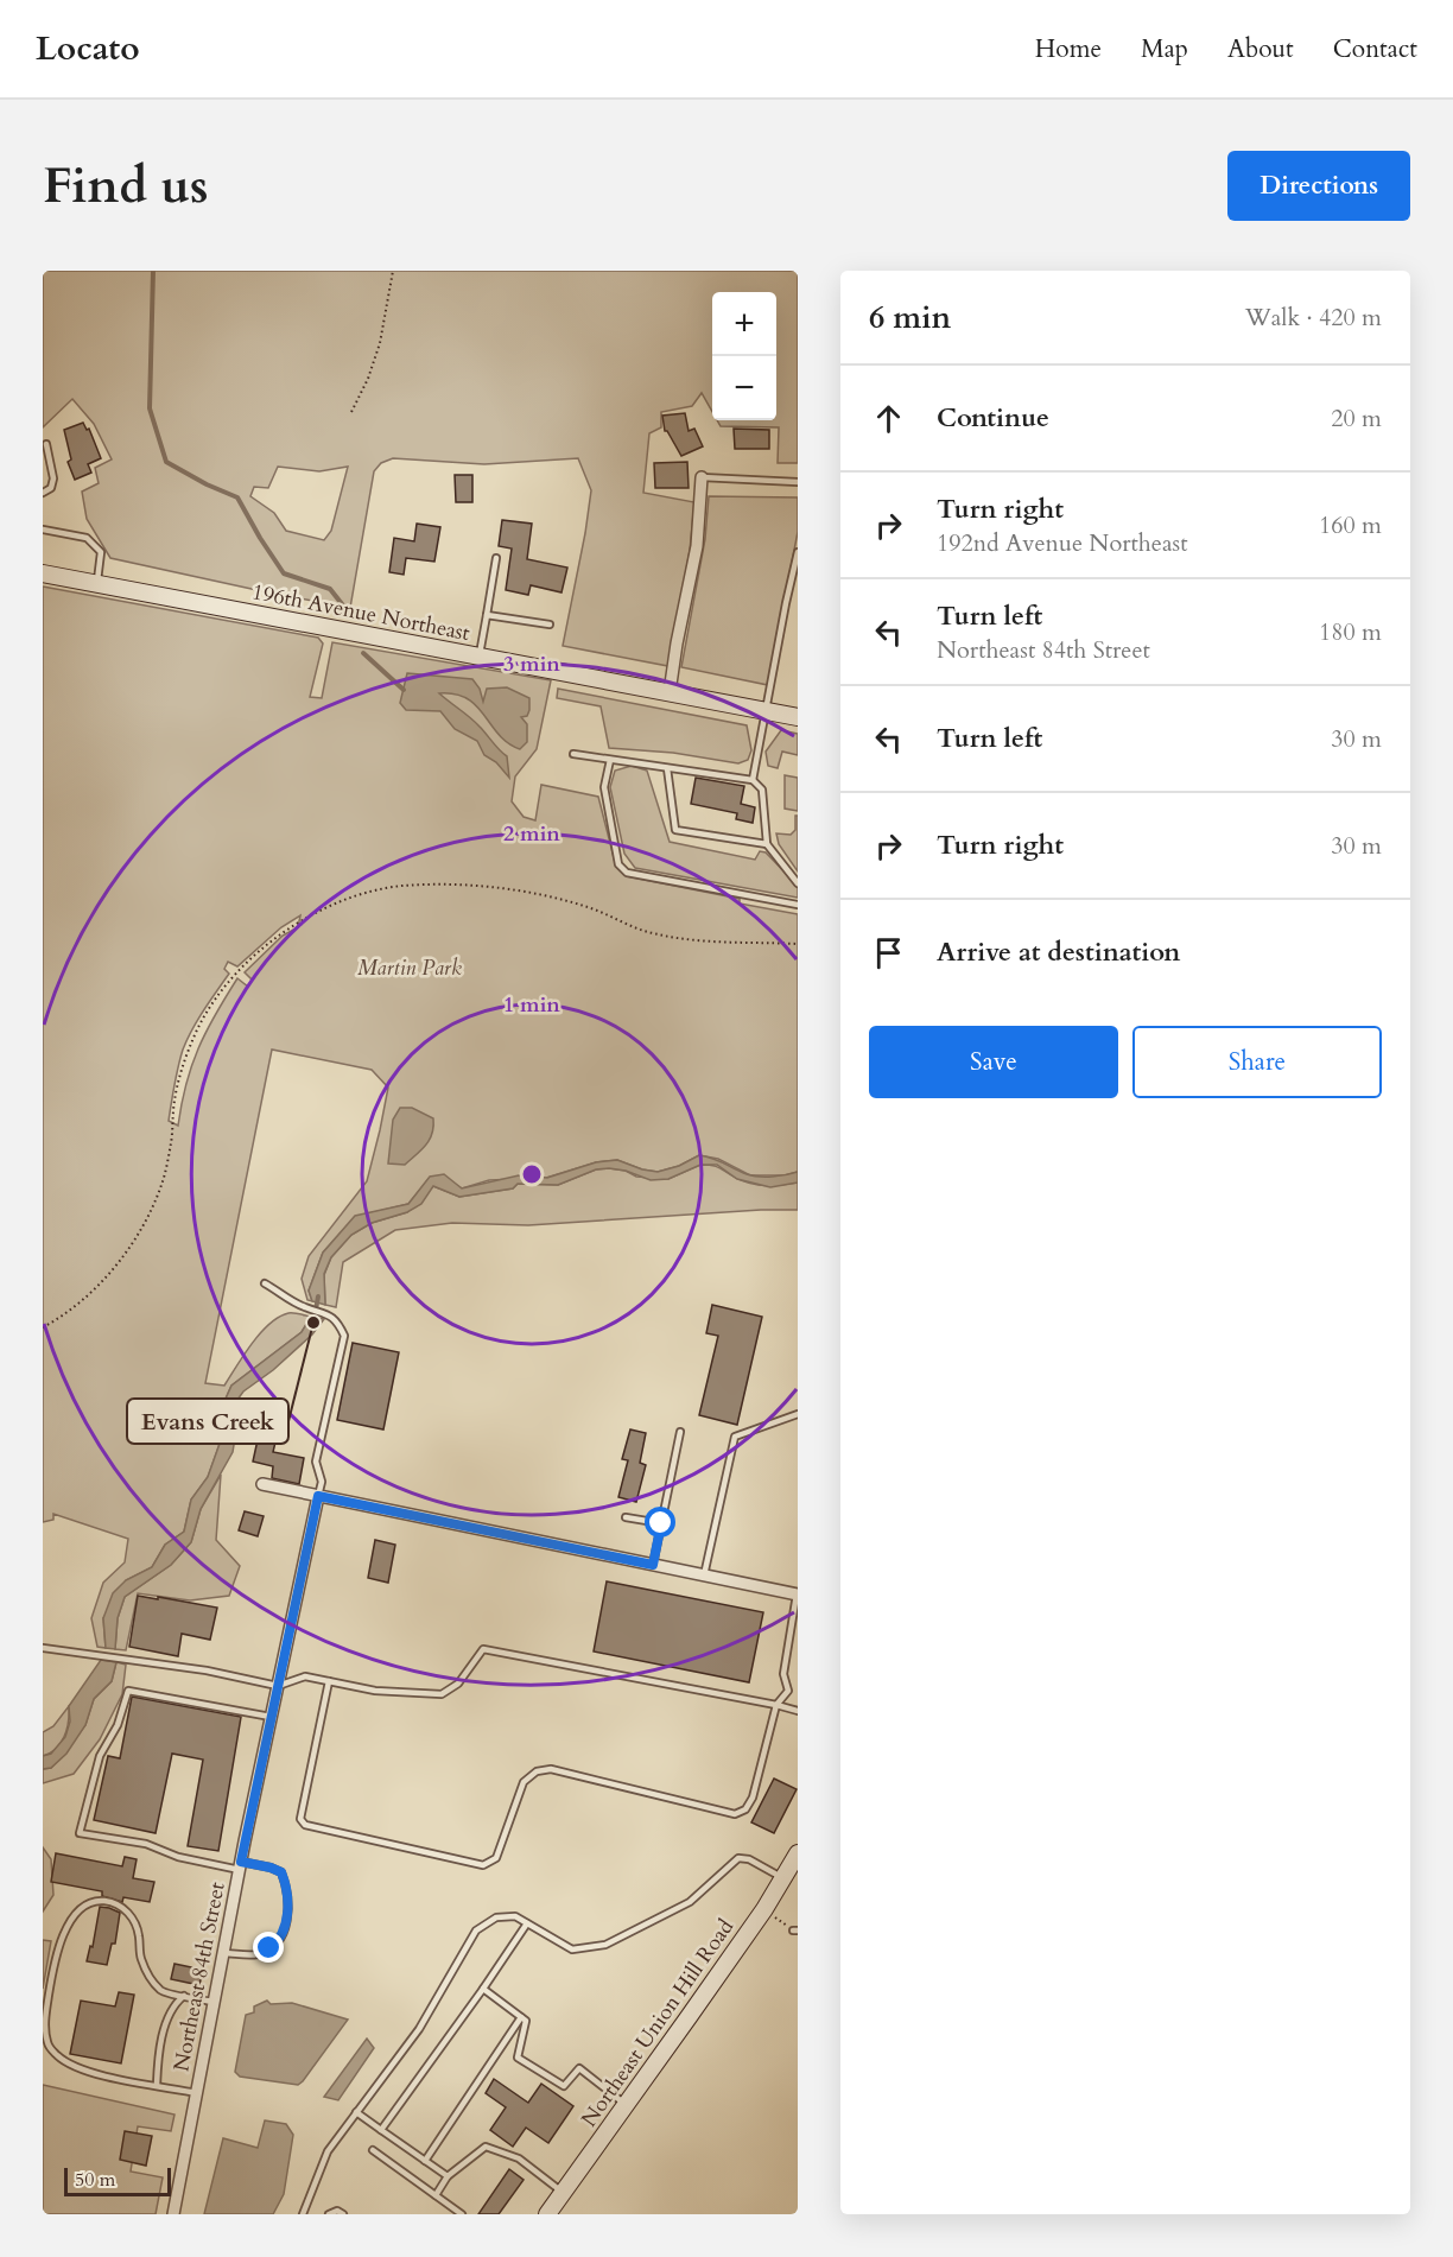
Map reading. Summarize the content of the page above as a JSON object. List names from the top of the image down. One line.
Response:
{"streets":{"street":["196th Avenue Northeast","Northeast 84th Street","Northeast Union Hill Road"]},"parks":["Martin Park"],"places":["Evans Creek"],"scale_bar":"50 m","page":{"header":"Locato","nav":["Home","Map","About","Contact"],"buttons":["Directions",["Save","Share"]],"title":"Find us","heading":["6 min","Walk · 420 m"],"map_buttons":["+","−"],"list":[["Continue","20 m"],["Turn right","192nd Avenue Northeast","160 m"],["Turn left","Northeast 84th Street","180 m"],["Turn left","30 m"],["Turn right","30 m"],"Arrive at destination"],"scale":"50 m"},"rings":["3 min","2 min","1 min"]}
